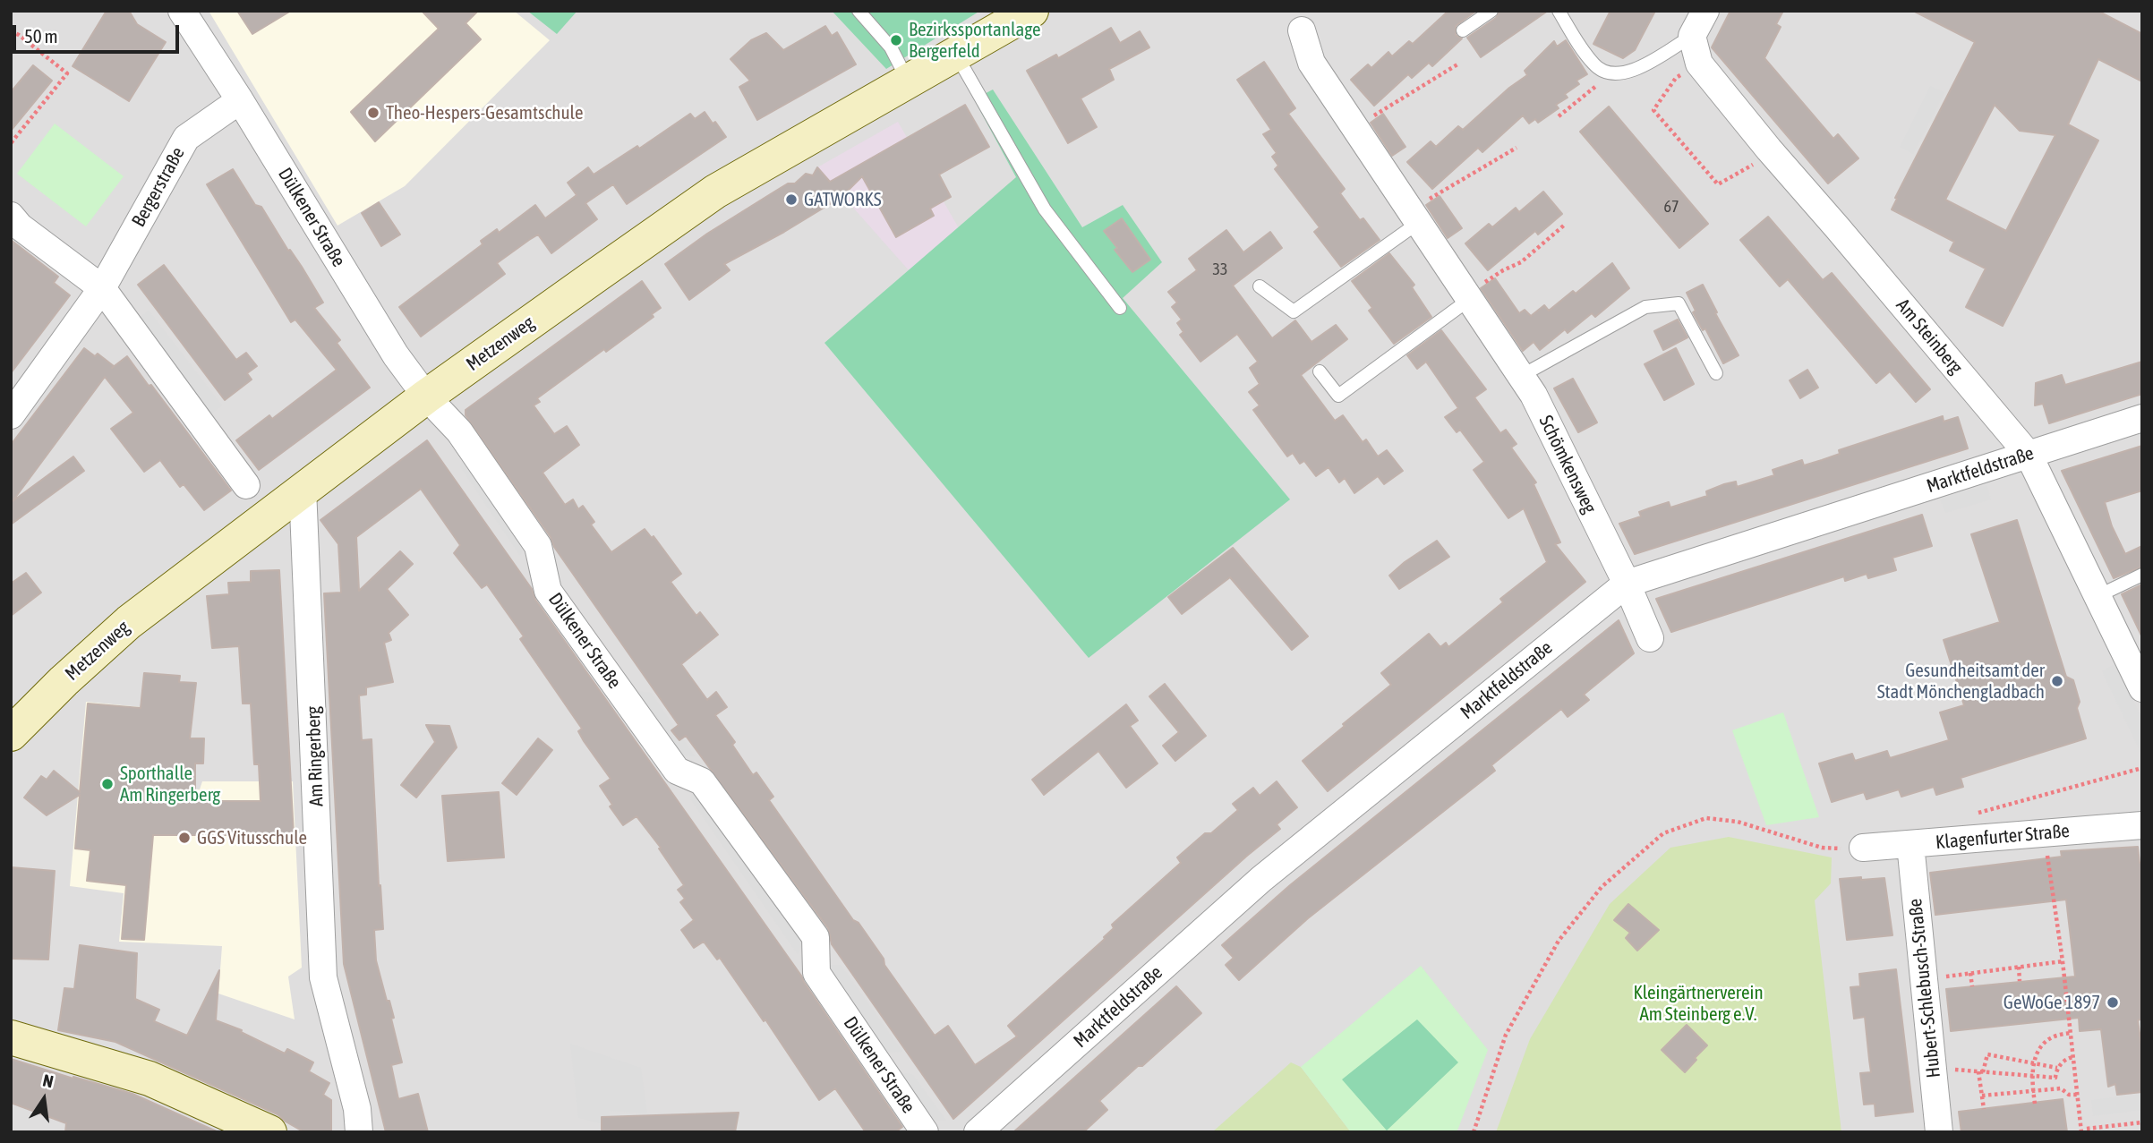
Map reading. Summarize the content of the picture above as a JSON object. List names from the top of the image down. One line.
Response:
{"streets":{"main road":["Metzenweg"],"street":["Bergerstraße","Dülkener Straße","Am Steinberg","Schömkensweg","Marktfeldstraße","Am Ringerberg","Klagenfurter Straße","Hubert-Schlebusch-Straße"]},"crossings":[["Bergerstraße","Dülkener Straße"],["Dülkener Straße","Metzenweg"],["Am Steinberg","Marktfeldstraße"],["Metzenweg","Am Ringerberg"],["Schömkensweg","Marktfeldstraße"],["Klagenfurter Straße","Hubert-Schlebusch-Straße"]],"parks":["Kleingärtnerverein Am Steinberg e.V."],"places":["Bezirkssportanlage Bergerfeld","Theo-Hespers-Gesamtschule","GATWORKS","Gesundheitsamt der Stadt Mönchengladbach","Sporthalle Am Ringerberg","GGS Vitusschule","GeWoGe 1897"],"house_numbers":["67","33"],"scale_bar":"50 m","north":"top"}
